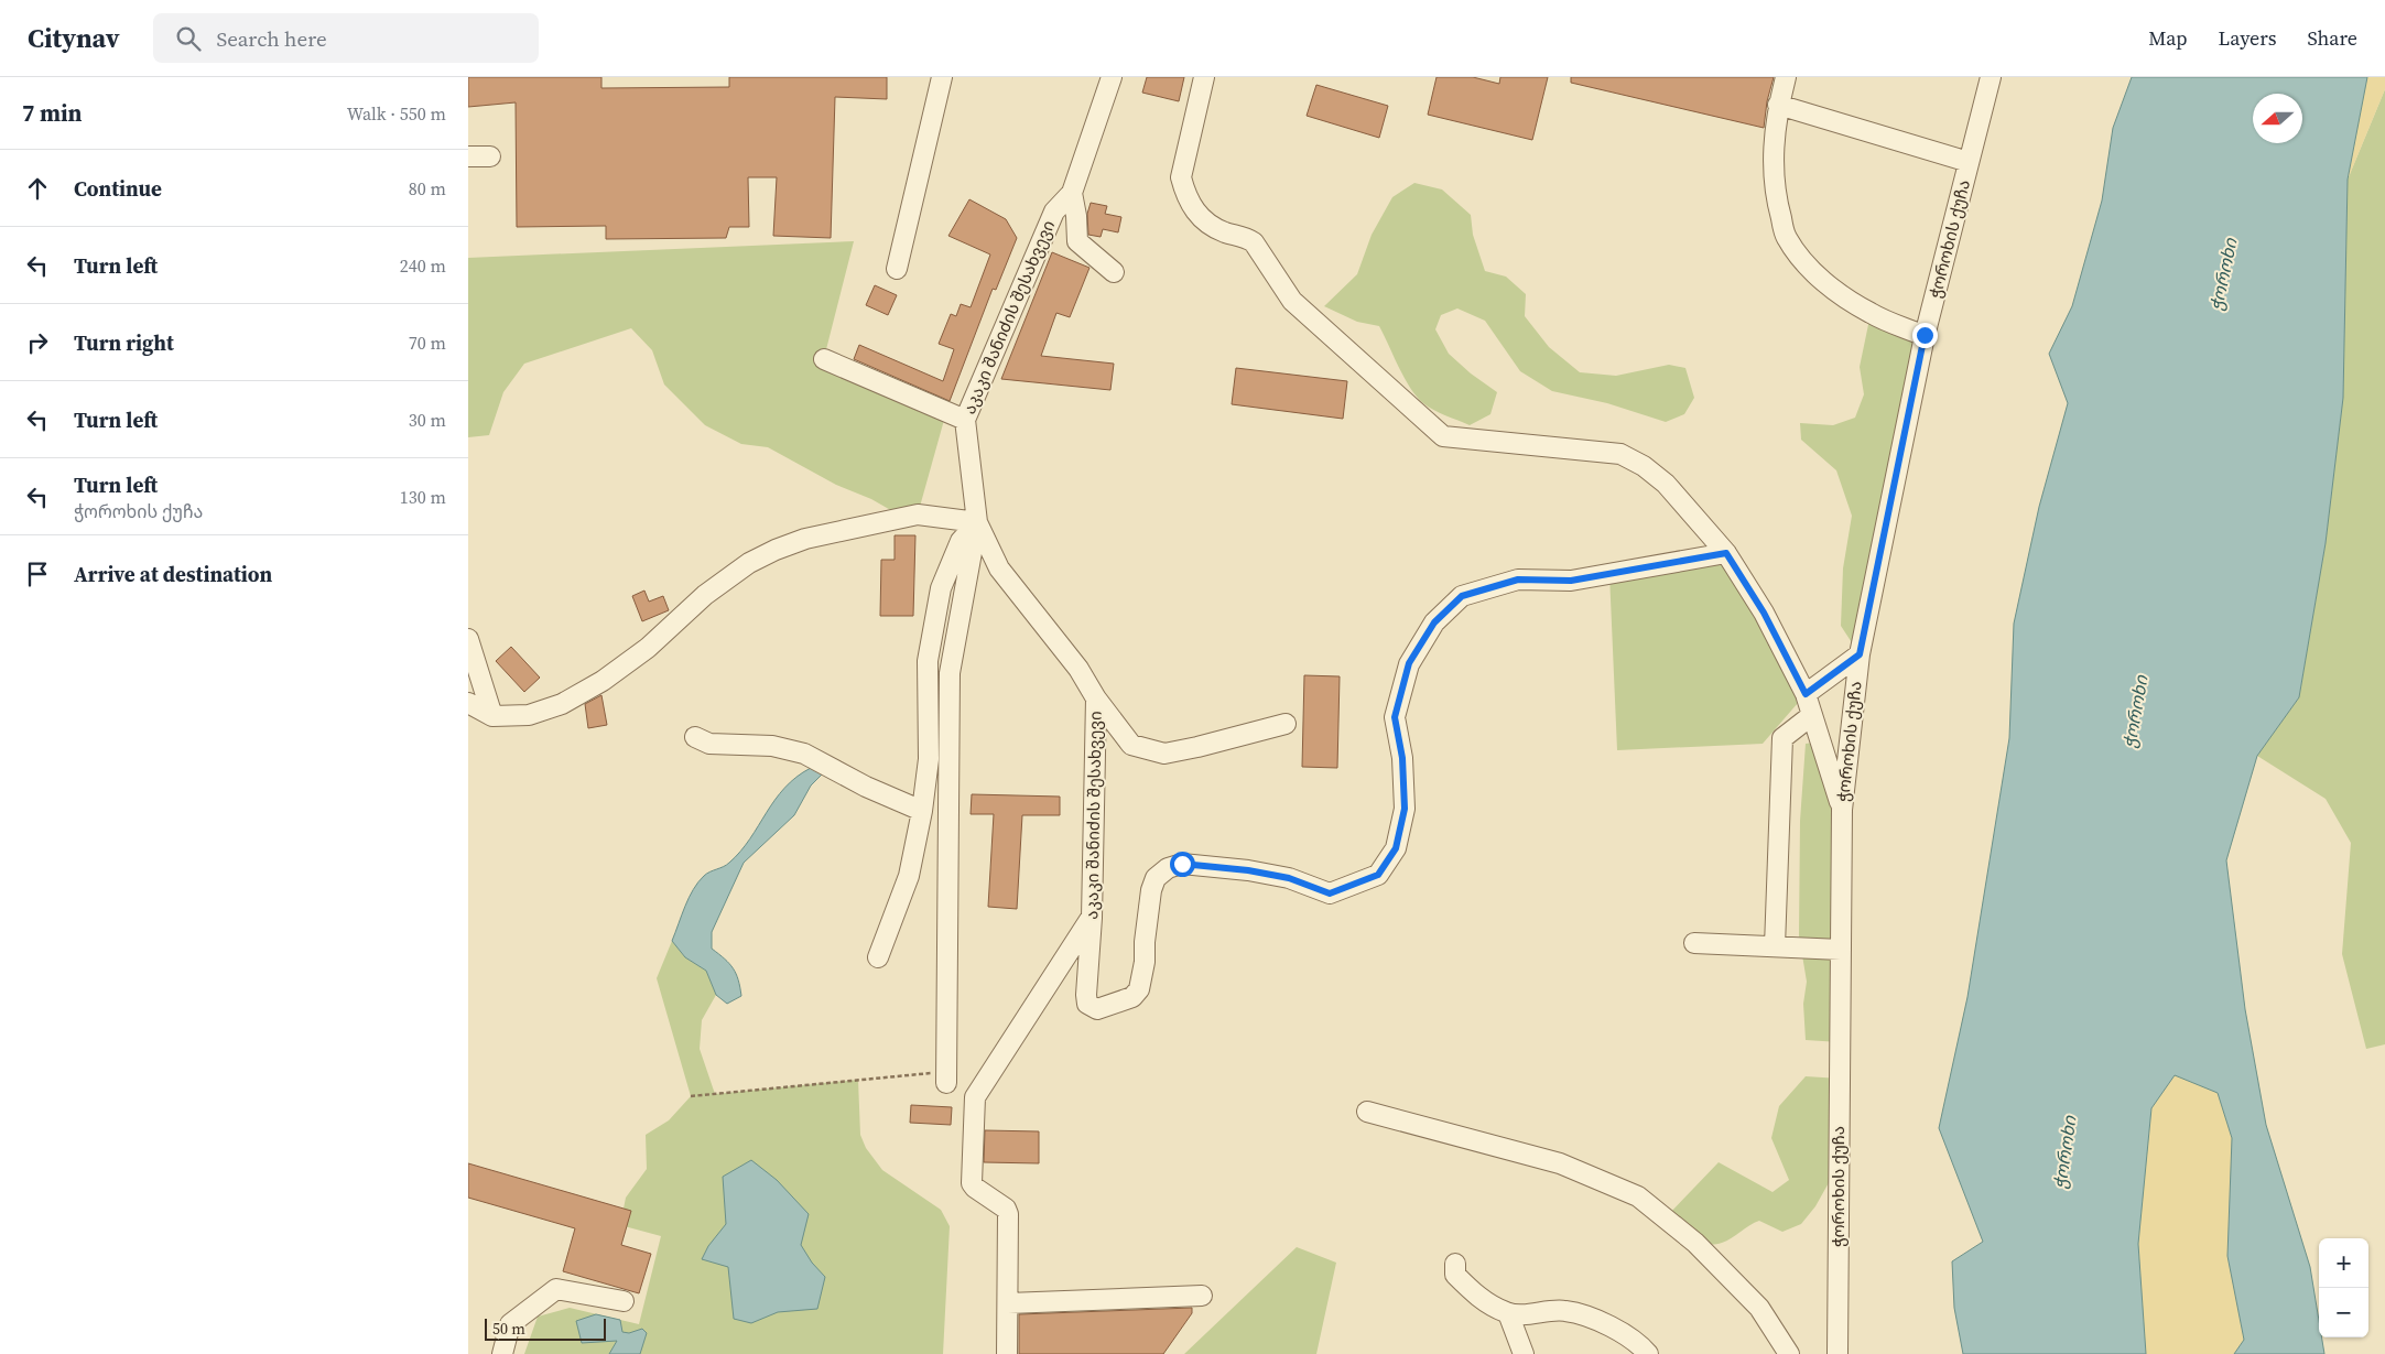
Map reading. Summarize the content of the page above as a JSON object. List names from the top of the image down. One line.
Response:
{"streets":{"street":["ჭოროხის ქუჩა","აკაკი შანიძის შესახვევი"]},"water":["ჭოროხი"],"scale_bar":"50 m","north":"left","page":{"header":"Citynav","search":"Search here","nav":["Map","Layers","Share"],"heading":["7 min","Walk · 550 m"],"list":[["Continue","80 m"],["Turn left","240 m"],["Turn right","70 m"],["Turn left","30 m"],["Turn left","ჭოროხის ქუჩა","130 m"],"Arrive at destination"],"map_buttons":["+","−"],"scale":"50 m"}}
